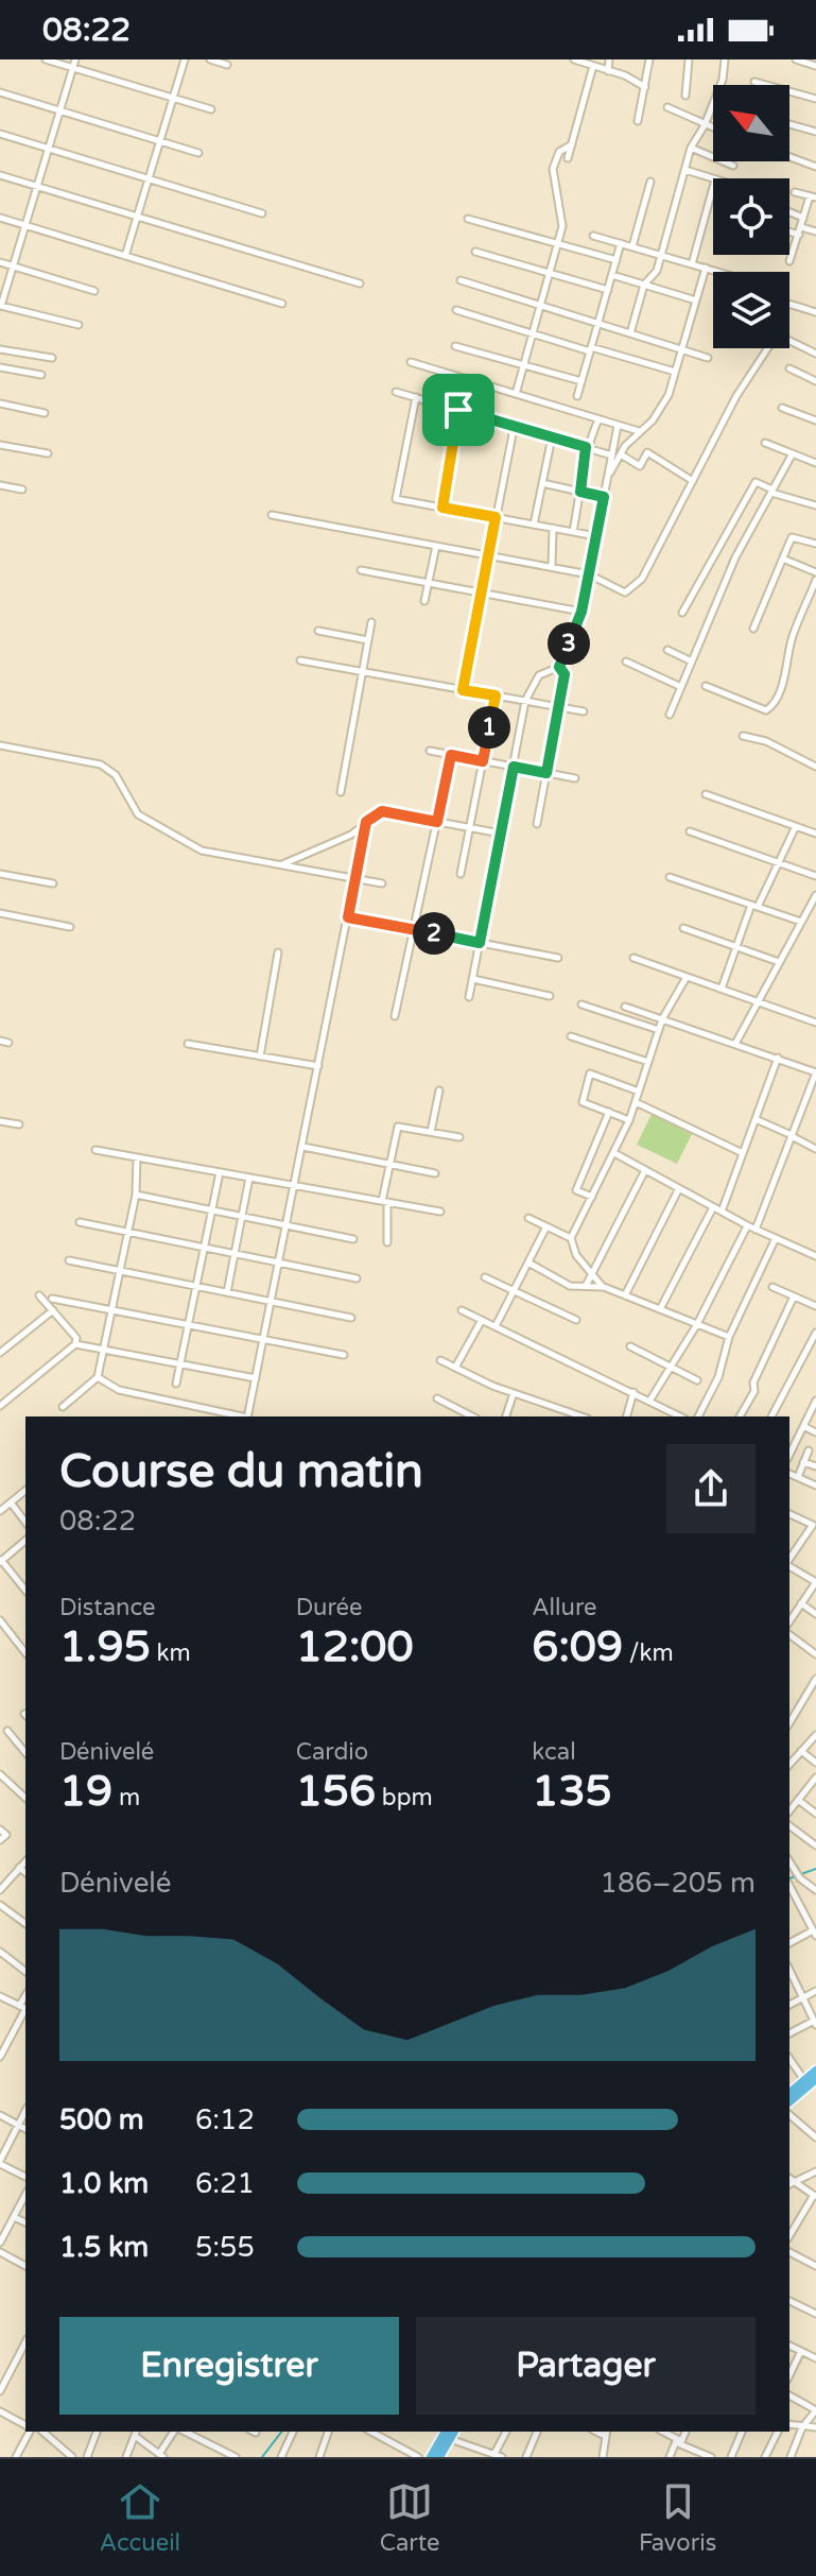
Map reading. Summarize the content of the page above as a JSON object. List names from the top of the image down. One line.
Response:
{"north":"top left","page":{"status":"08:22","pins":["3","1","2"],"heading":["Course du matin","08:22"],"stats":[["Distance","1.95 km"],["Durée","12:00"],["Allure","6:09 /km"],["Dénivelé","19 m"],["Cardio","156 bpm"],["kcal","135"]],"chart":["Dénivelé","186–205 m"],"list":[{"name":"500 m","note":"6:12"},{"name":"1.0 km","note":"6:21"},{"name":"1.5 km","note":"5:55"}],"buttons":["Enregistrer","Partager"],"tabs":["Accueil","Carte","Favoris"]}}
